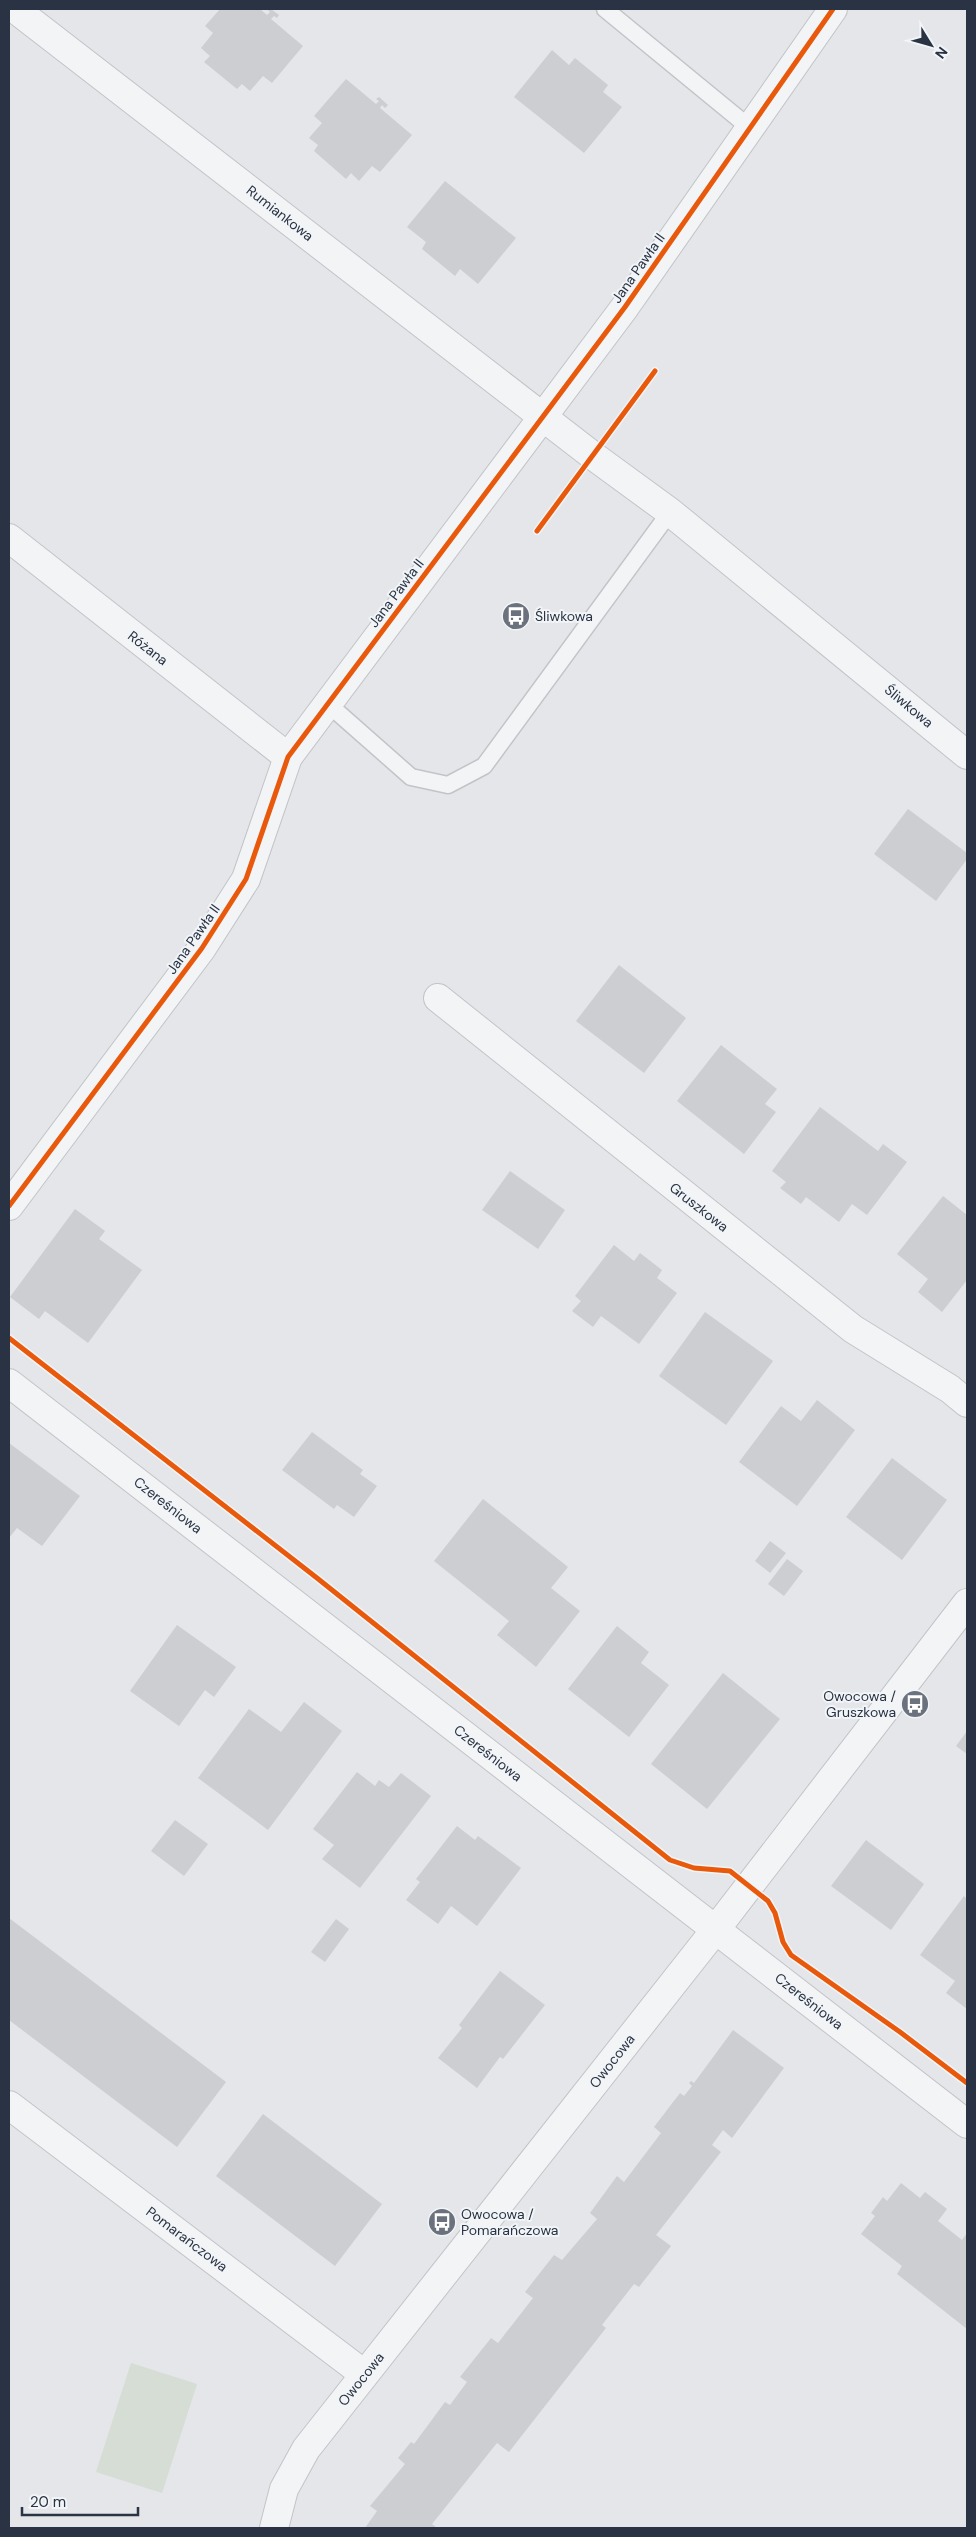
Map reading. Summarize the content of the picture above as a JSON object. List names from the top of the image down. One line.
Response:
{"streets":{"street":["Rumiankowa","Jana Pawła II","Różana","Śliwkowa","Gruszkowa","Czereśniowa","Owocowa","Pomarańczowa"]},"crossings":[["Rumiankowa","Jana Pawła II"],["Rumiankowa","Śliwkowa"],["Jana Pawła II","Różana"],["Jana Pawła II","Śliwkowa"],["Czereśniowa","Owocowa"],["Owocowa","Pomarańczowa"]],"places":{"bus stop":["Śliwkowa","Owocowa / Gruszkowa","Owocowa / Pomarańczowa"]},"scale_bar":"20 m","north":"bottom right"}
